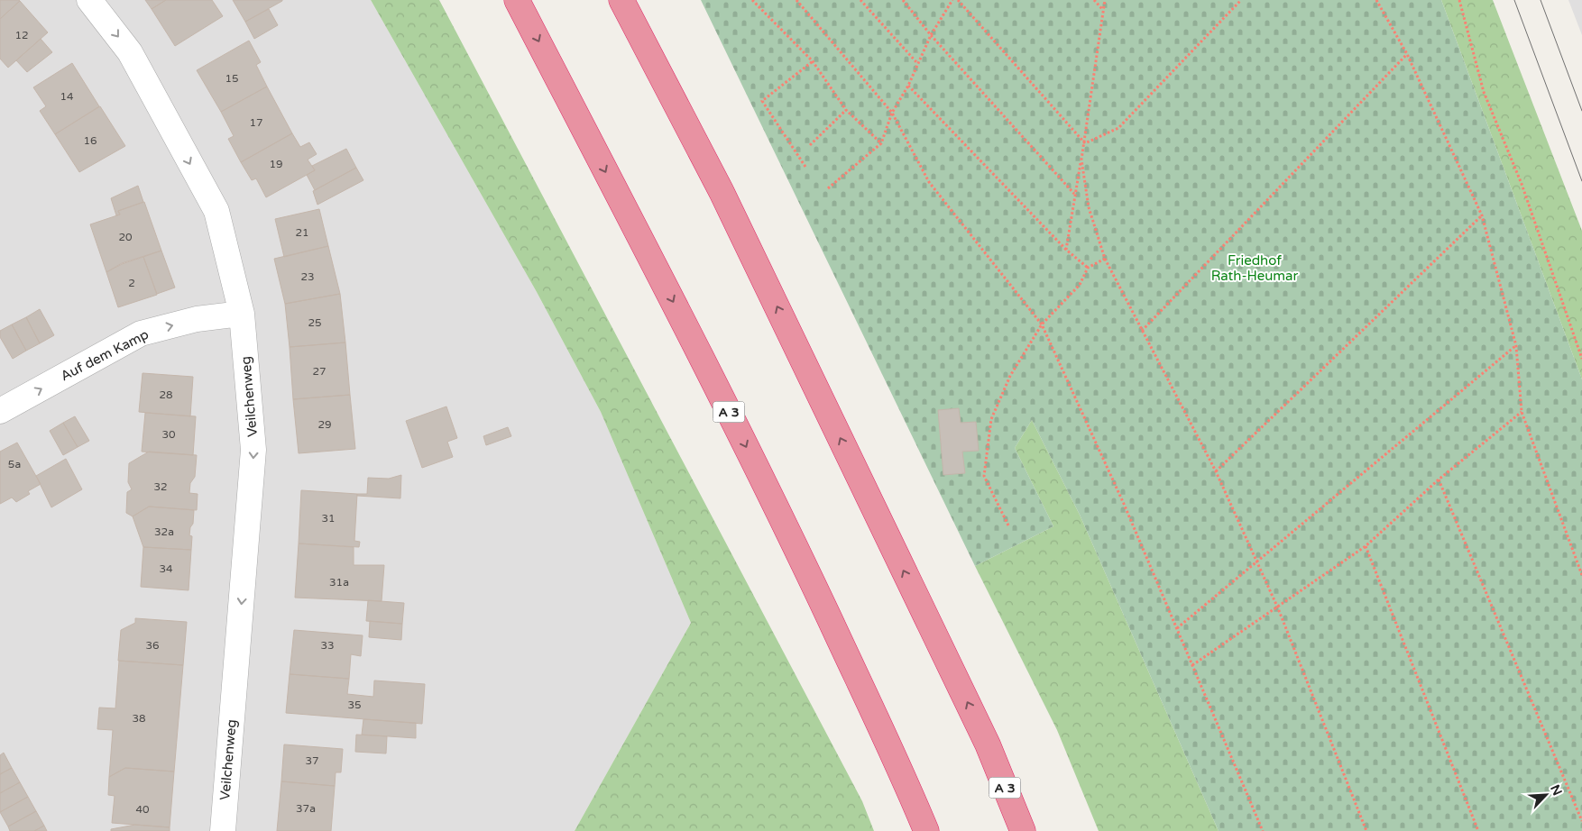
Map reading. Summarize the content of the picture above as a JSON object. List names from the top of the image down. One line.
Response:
{"streets":{"highway":["A 3"],"street":["Auf dem Kamp","Veilchenweg"]},"crossings":[["Auf dem Kamp","Veilchenweg"]],"one_way":["Auf dem Kamp","Veilchenweg"],"parks":["Friedhof Rath-Heumar"],"house_numbers":["12","15","14","17","16","19","21","20","23","2","25","27","28","29","30","5a","32","31","32a","34","31a","36","33","35","38","37","37a","40"],"north":"top right"}
